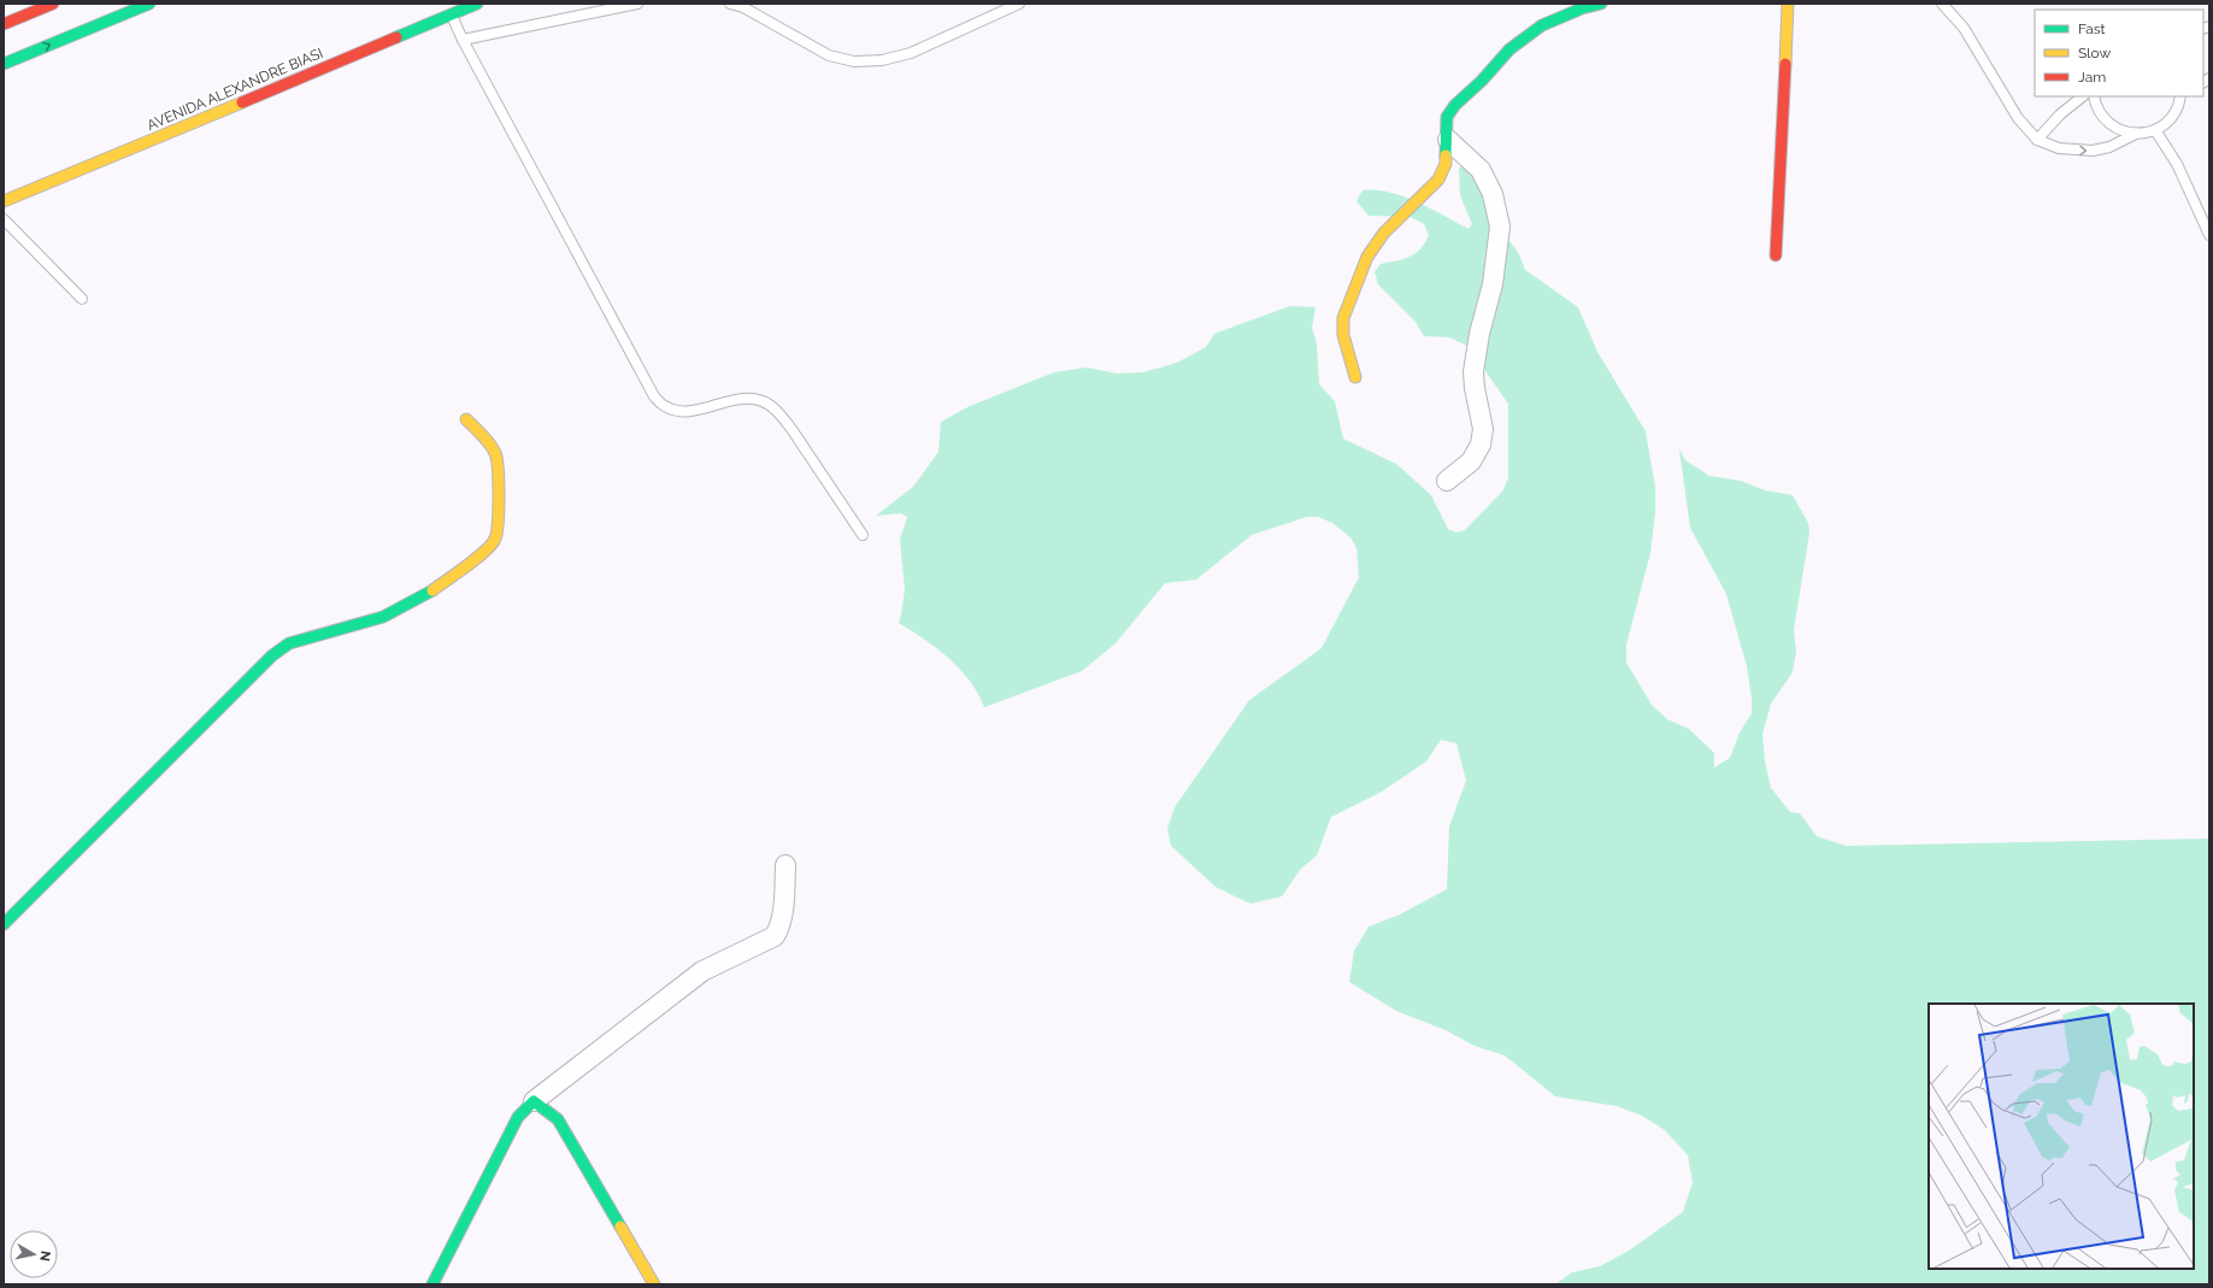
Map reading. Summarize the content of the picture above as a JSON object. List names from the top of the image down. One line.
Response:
{"streets":{"main road":["AVENIDA ALEXANDRE BIASI"]},"legend":["Fast","Slow","Jam"],"north":"right"}
